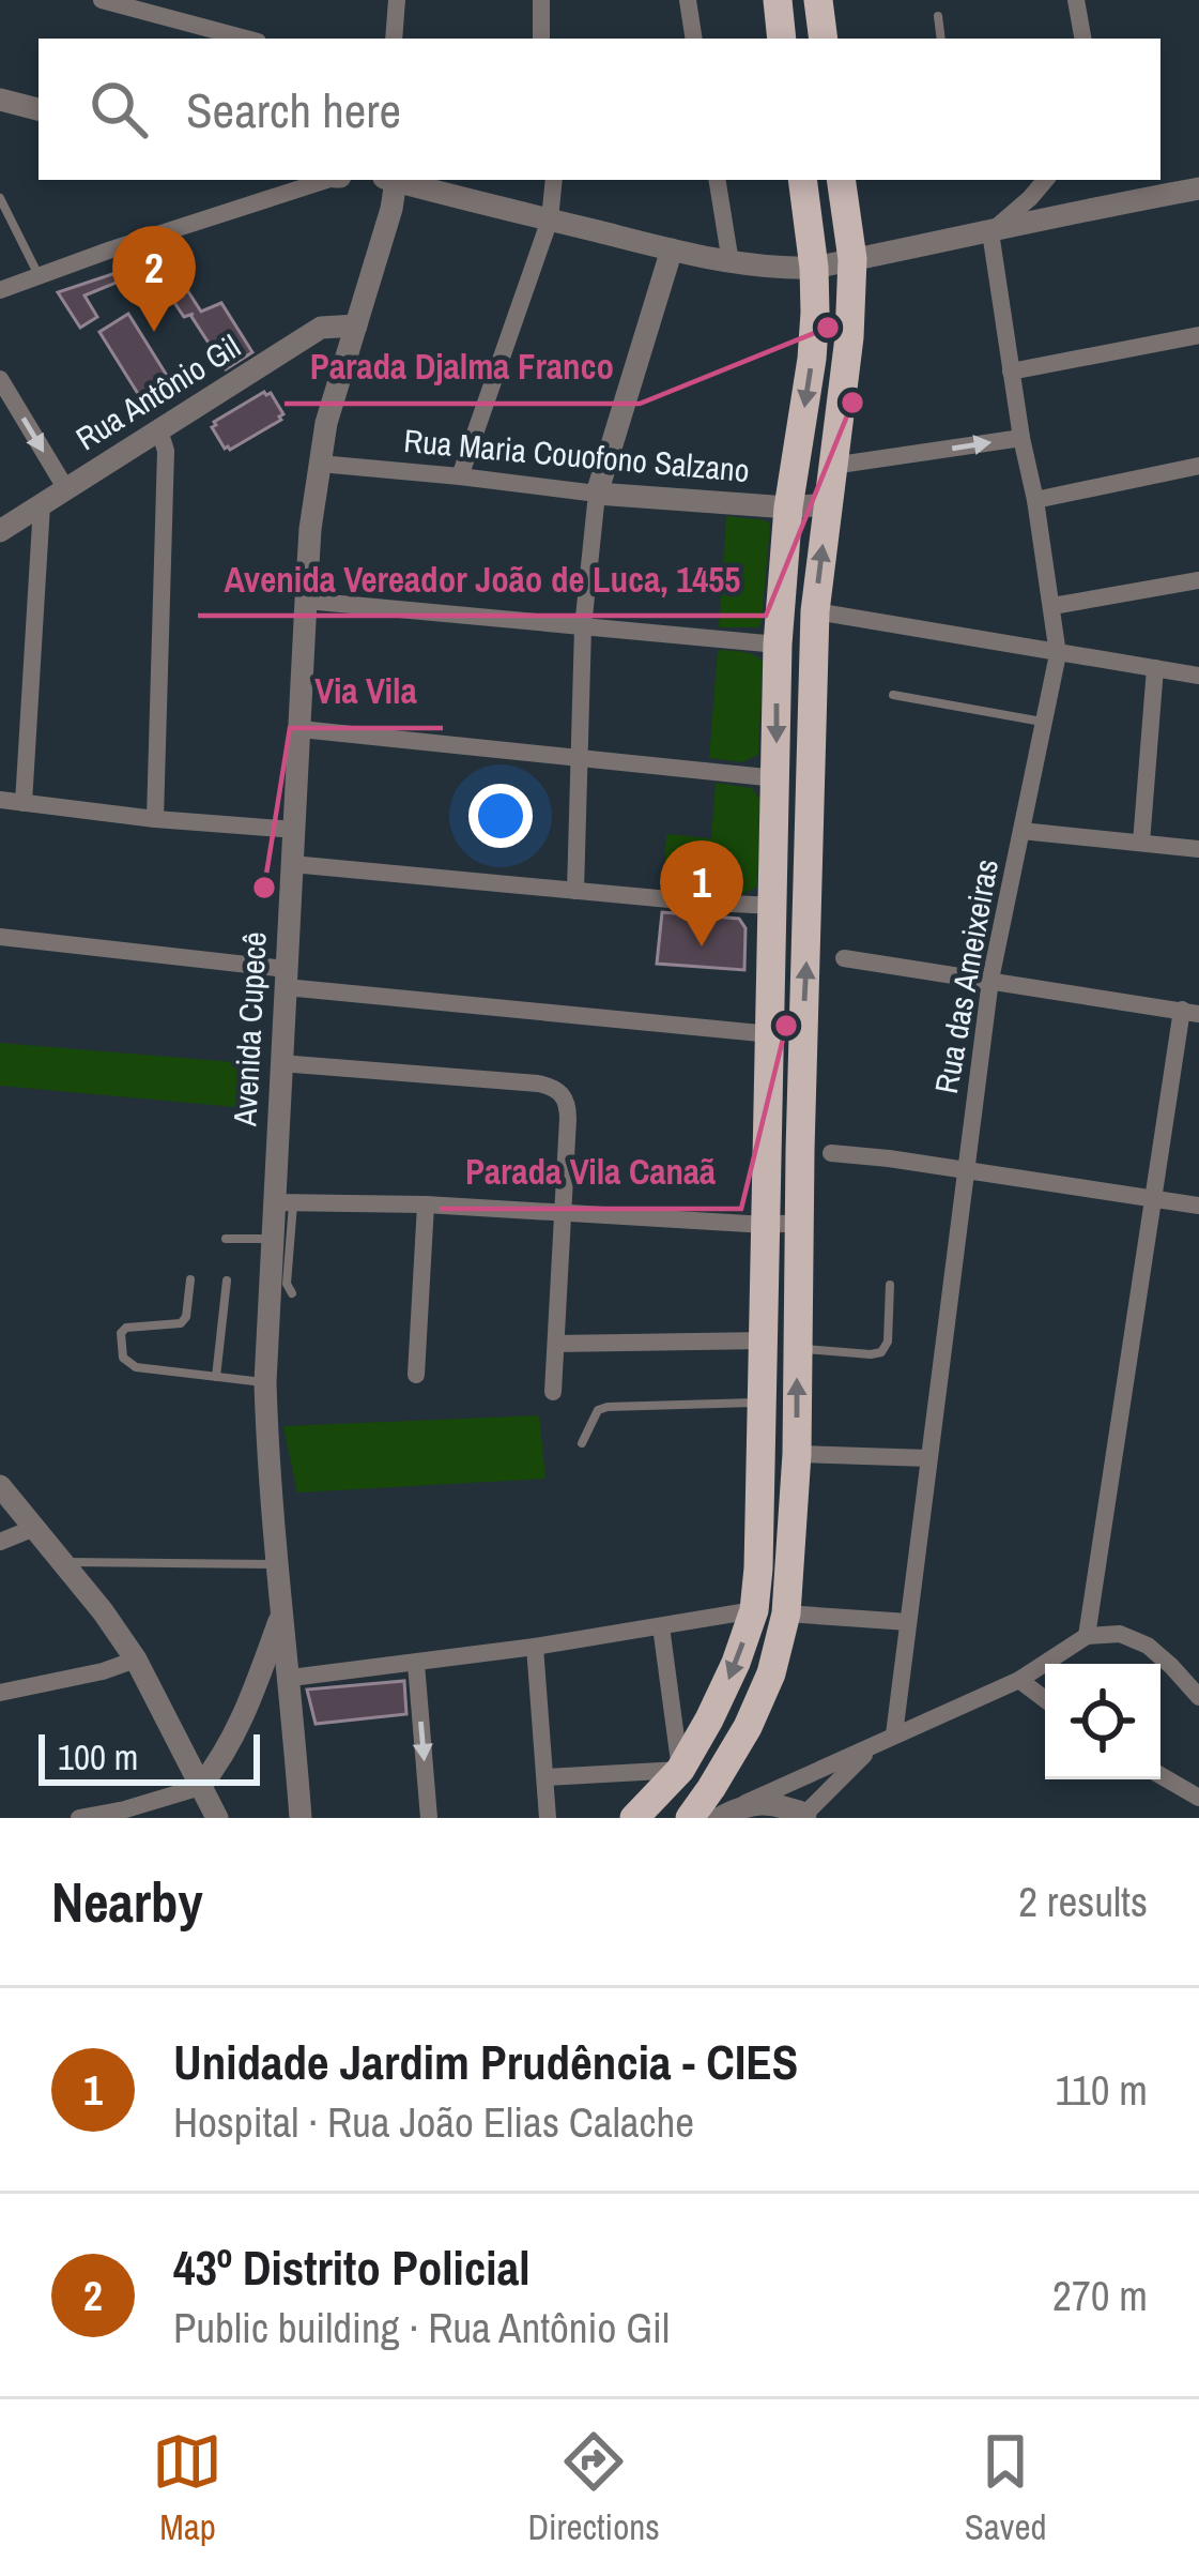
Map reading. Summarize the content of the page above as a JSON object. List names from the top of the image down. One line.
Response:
{"streets":{"street":["Rua Antônio Gil","Rua Maria Couofono Salzano","Rua das Ameixeiras","Avenida Cupecê"]},"crossings":[["Rua Antônio Gil","Avenida Cupecê"],["Rua Maria Couofono Salzano","Avenida Cupecê"]],"places":["Parada Djalma Franco","Avenida Vereador João de Luca, 1455","Via Vila","Parada Vila Canaã"],"scale_bar":"100 m","page":{"search":"Search here","pins":["2","1"],"scale":"100 m","heading":["Nearby","2 results"],"list":[{"mark":"1","name":"Unidade Jardim Prudência - CIES","note":"Hospital · Rua João Elias Calache","value":"110 m"},{"mark":"2","name":"43º Distrito Policial","note":"Public building · Rua Antônio Gil","value":"270 m"}],"nav":["Map","Directions","Saved"]}}
